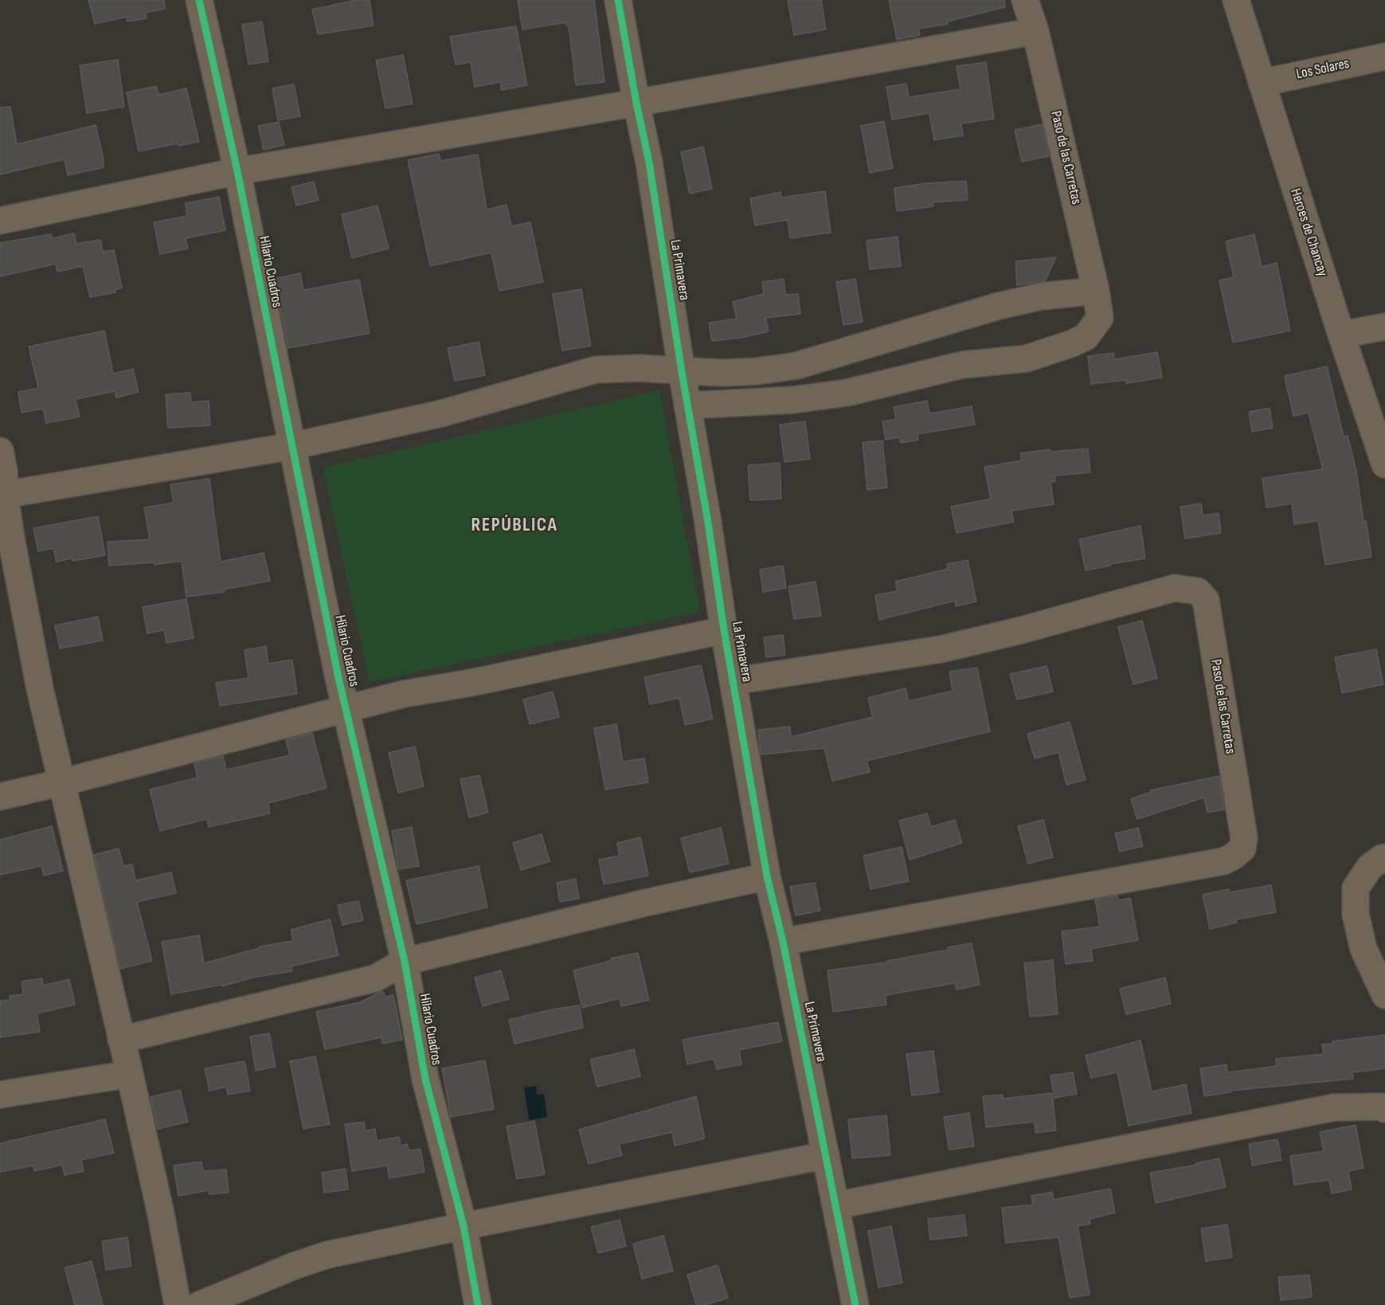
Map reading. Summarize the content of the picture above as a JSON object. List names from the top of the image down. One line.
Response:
{"streets":{"street":["Los Solares","Paso de las Carretas","Heroes de Chancay","La Primavera","Hilario Cuadros"]},"crossings":[["Los Solares","Heroes de Chancay"],["Paso de las Carretas","La Primavera"]],"districts":["REPÚBLICA"]}
